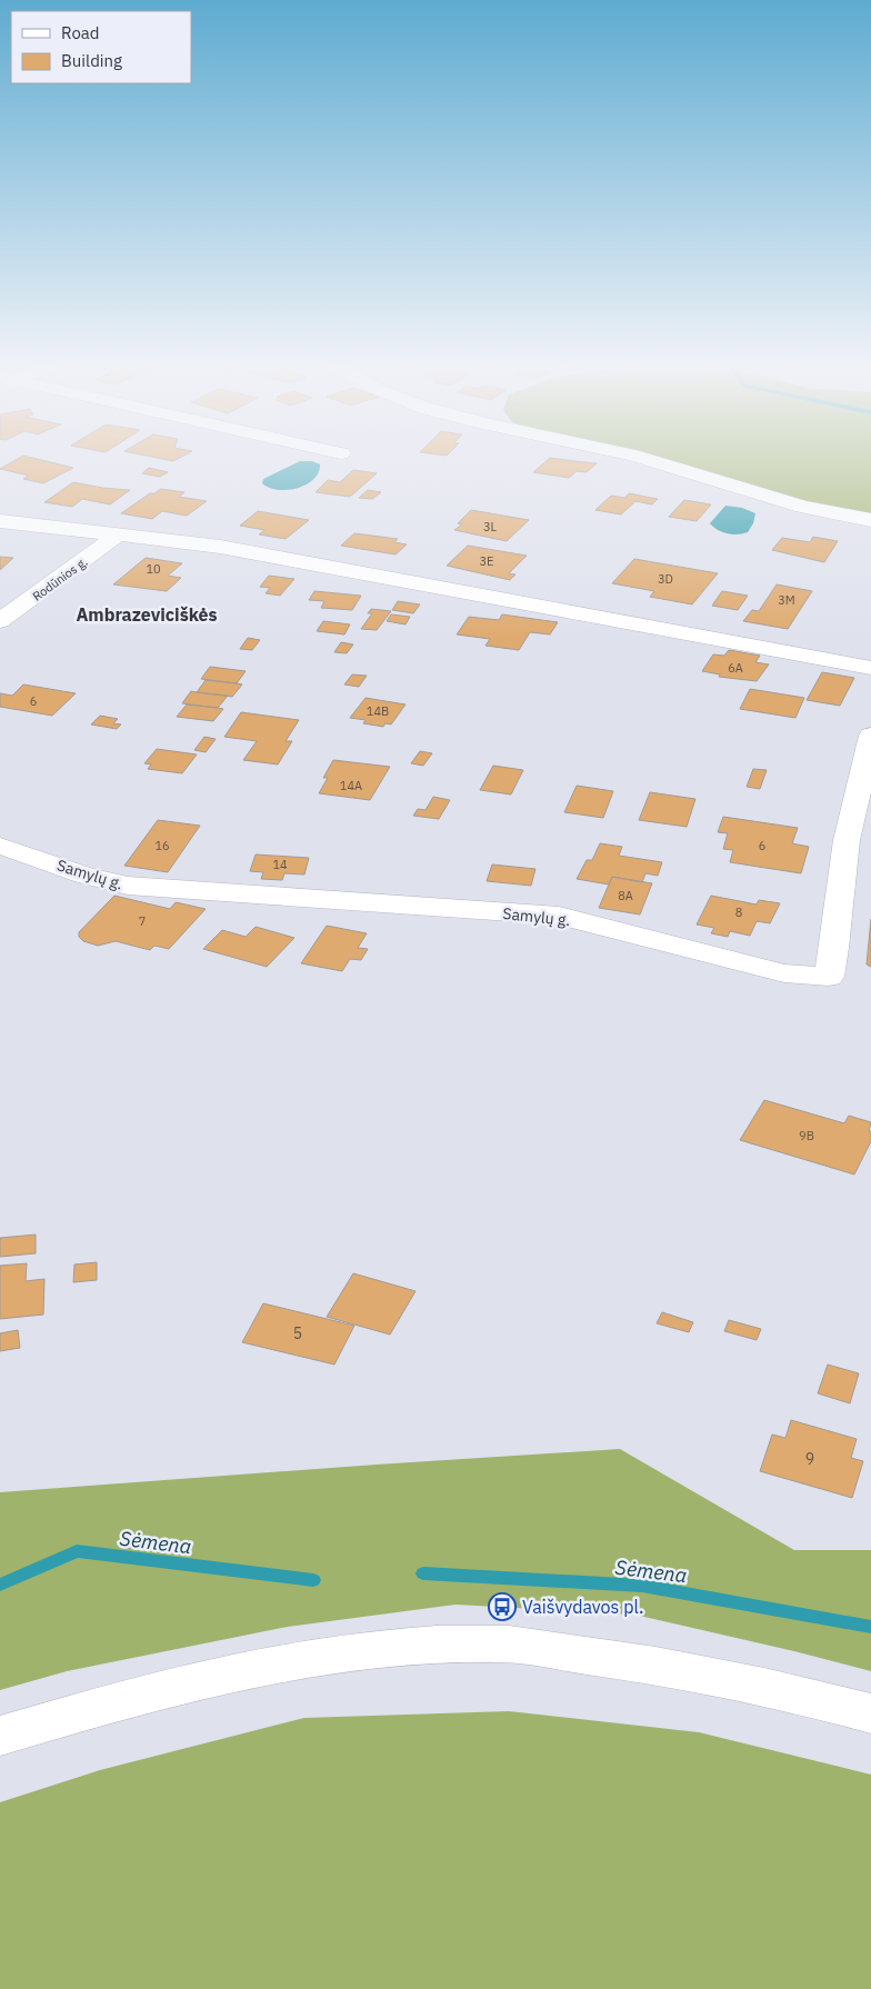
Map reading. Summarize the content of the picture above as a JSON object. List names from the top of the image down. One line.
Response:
{"streets":{"street":["Rodūnios g.","Samylų g."]},"districts":["Ambrazeviciškės"],"water":["Sėmena"],"places":{"bus stop":["Vaišvydavos pl."]},"house_numbers":["3L","3E","10","3D","3M","6A","6","14B","14A","16","6","14","8A","8","7","9B","5","9"],"legend":["Road","Building"]}
